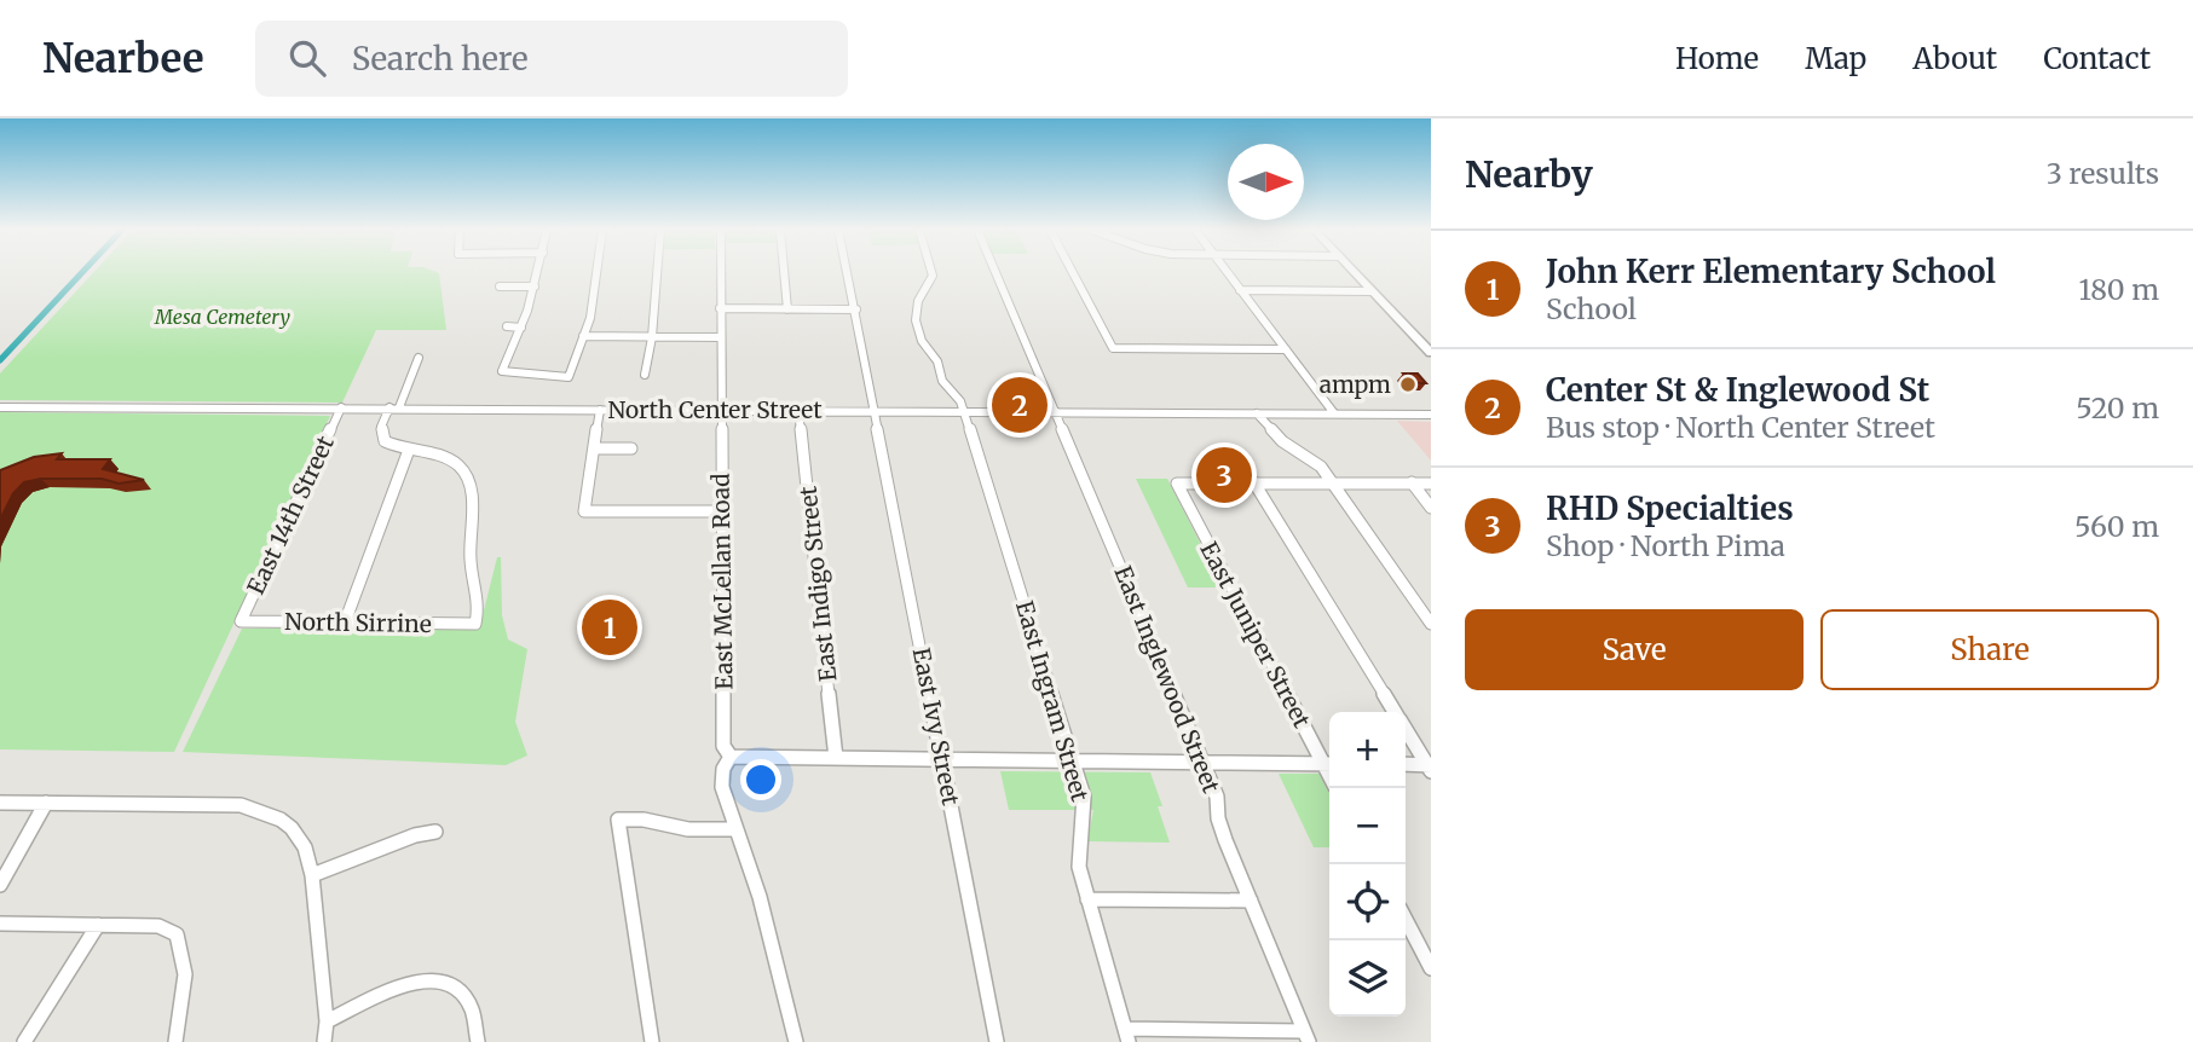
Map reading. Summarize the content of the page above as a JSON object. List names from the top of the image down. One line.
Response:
{"streets":{"street":["North Center Street","East 14th Street","East McLellan Road","East Indigo Street","North Sirrine","East Juniper Street","East Inglewood Street","East Ingram Street","East Ivy Street"]},"crossings":[["North Center Street","East 14th Street"],["North Center Street","East McLellan Road"],["North Center Street","East Indigo Street"],["North Center Street","East Inglewood Street"],["North Center Street","East Ingram Street"],["North Center Street","East Ivy Street"],["East 14th Street","North Sirrine"]],"parks":["Mesa Cemetery"],"places":["ampm"],"north":"right","page":{"header":"Nearbee","search":"Search here","nav":["Home","Map","About","Contact"],"heading":["Nearby","3 results"],"list":[{"mark":"1","name":"John Kerr Elementary School","note":"School","value":"180 m"},{"mark":"2","name":"Center St & Inglewood St","note":"Bus stop · North Center Street","value":"520 m"},{"mark":"3","name":"RHD Specialties","note":"Shop · North Pima","value":"560 m"}],"pins":["2","3","1"],"buttons":["Save","Share"],"map_buttons":["+","−"]}}
